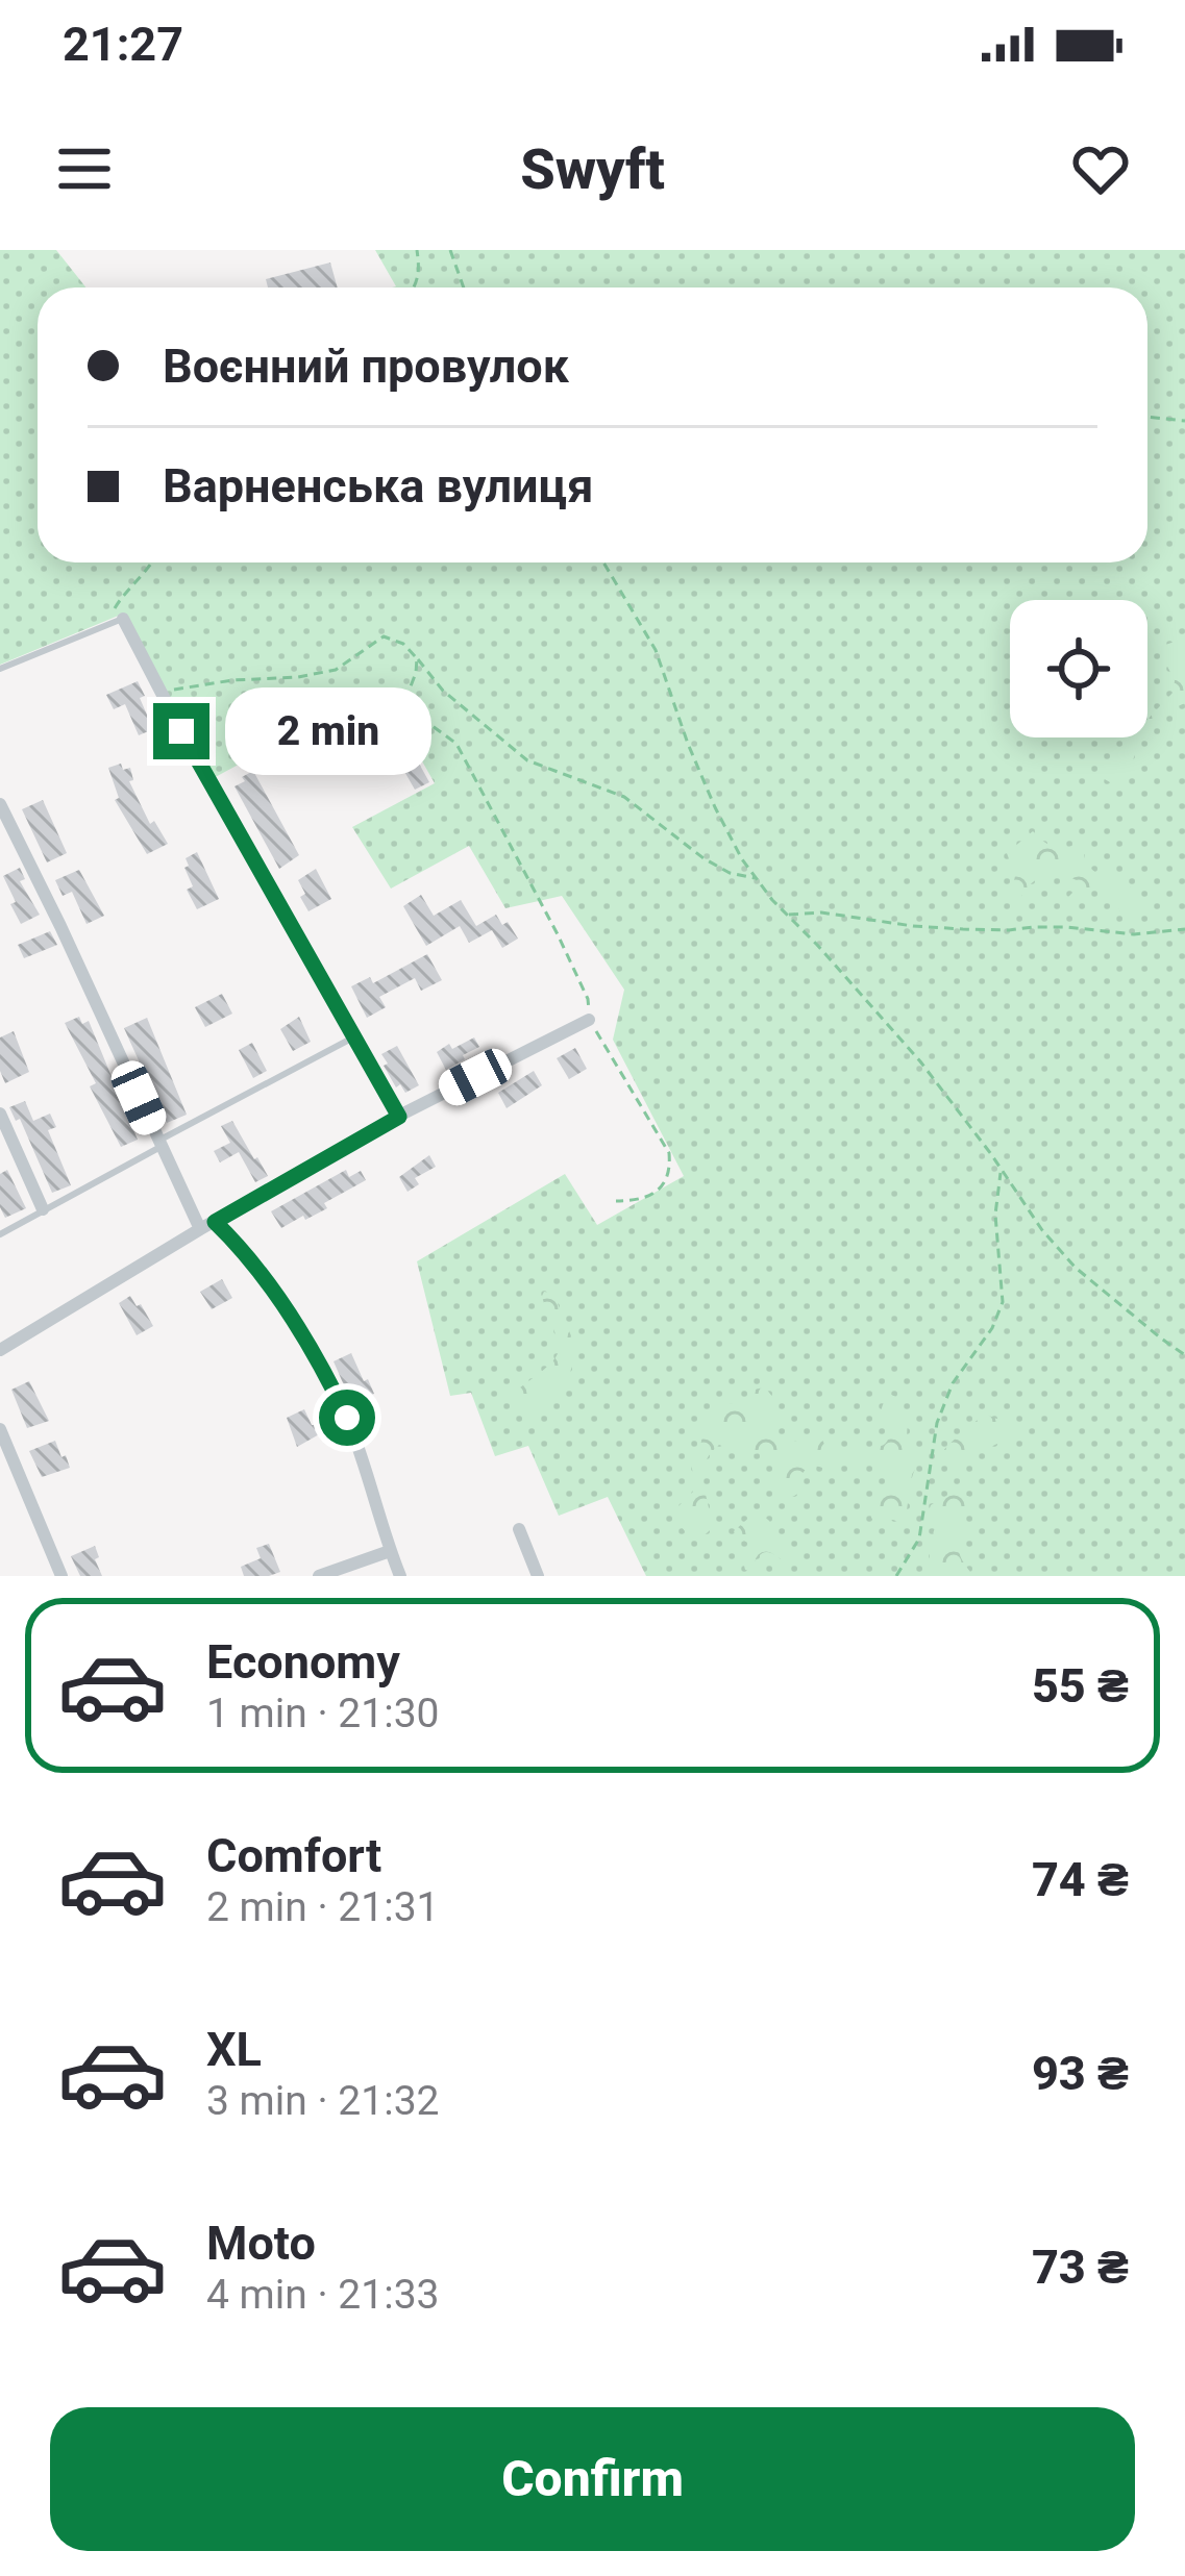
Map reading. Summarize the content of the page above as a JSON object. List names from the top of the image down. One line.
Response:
{"page":{"status":"21:27","header":"Swyft","banner":["Воєнний провулок","Варненська вулиця"],"bubble":"2 min","list":[{"name":"Economy","note":"1 min · 21:30","value":"55 ₴"},{"name":"Comfort","note":"2 min · 21:31","value":"74 ₴"},{"name":"XL","note":"3 min · 21:32","value":"93 ₴"},{"name":"Moto","note":"4 min · 21:33","value":"73 ₴"}],"buttons":"Confirm"}}
